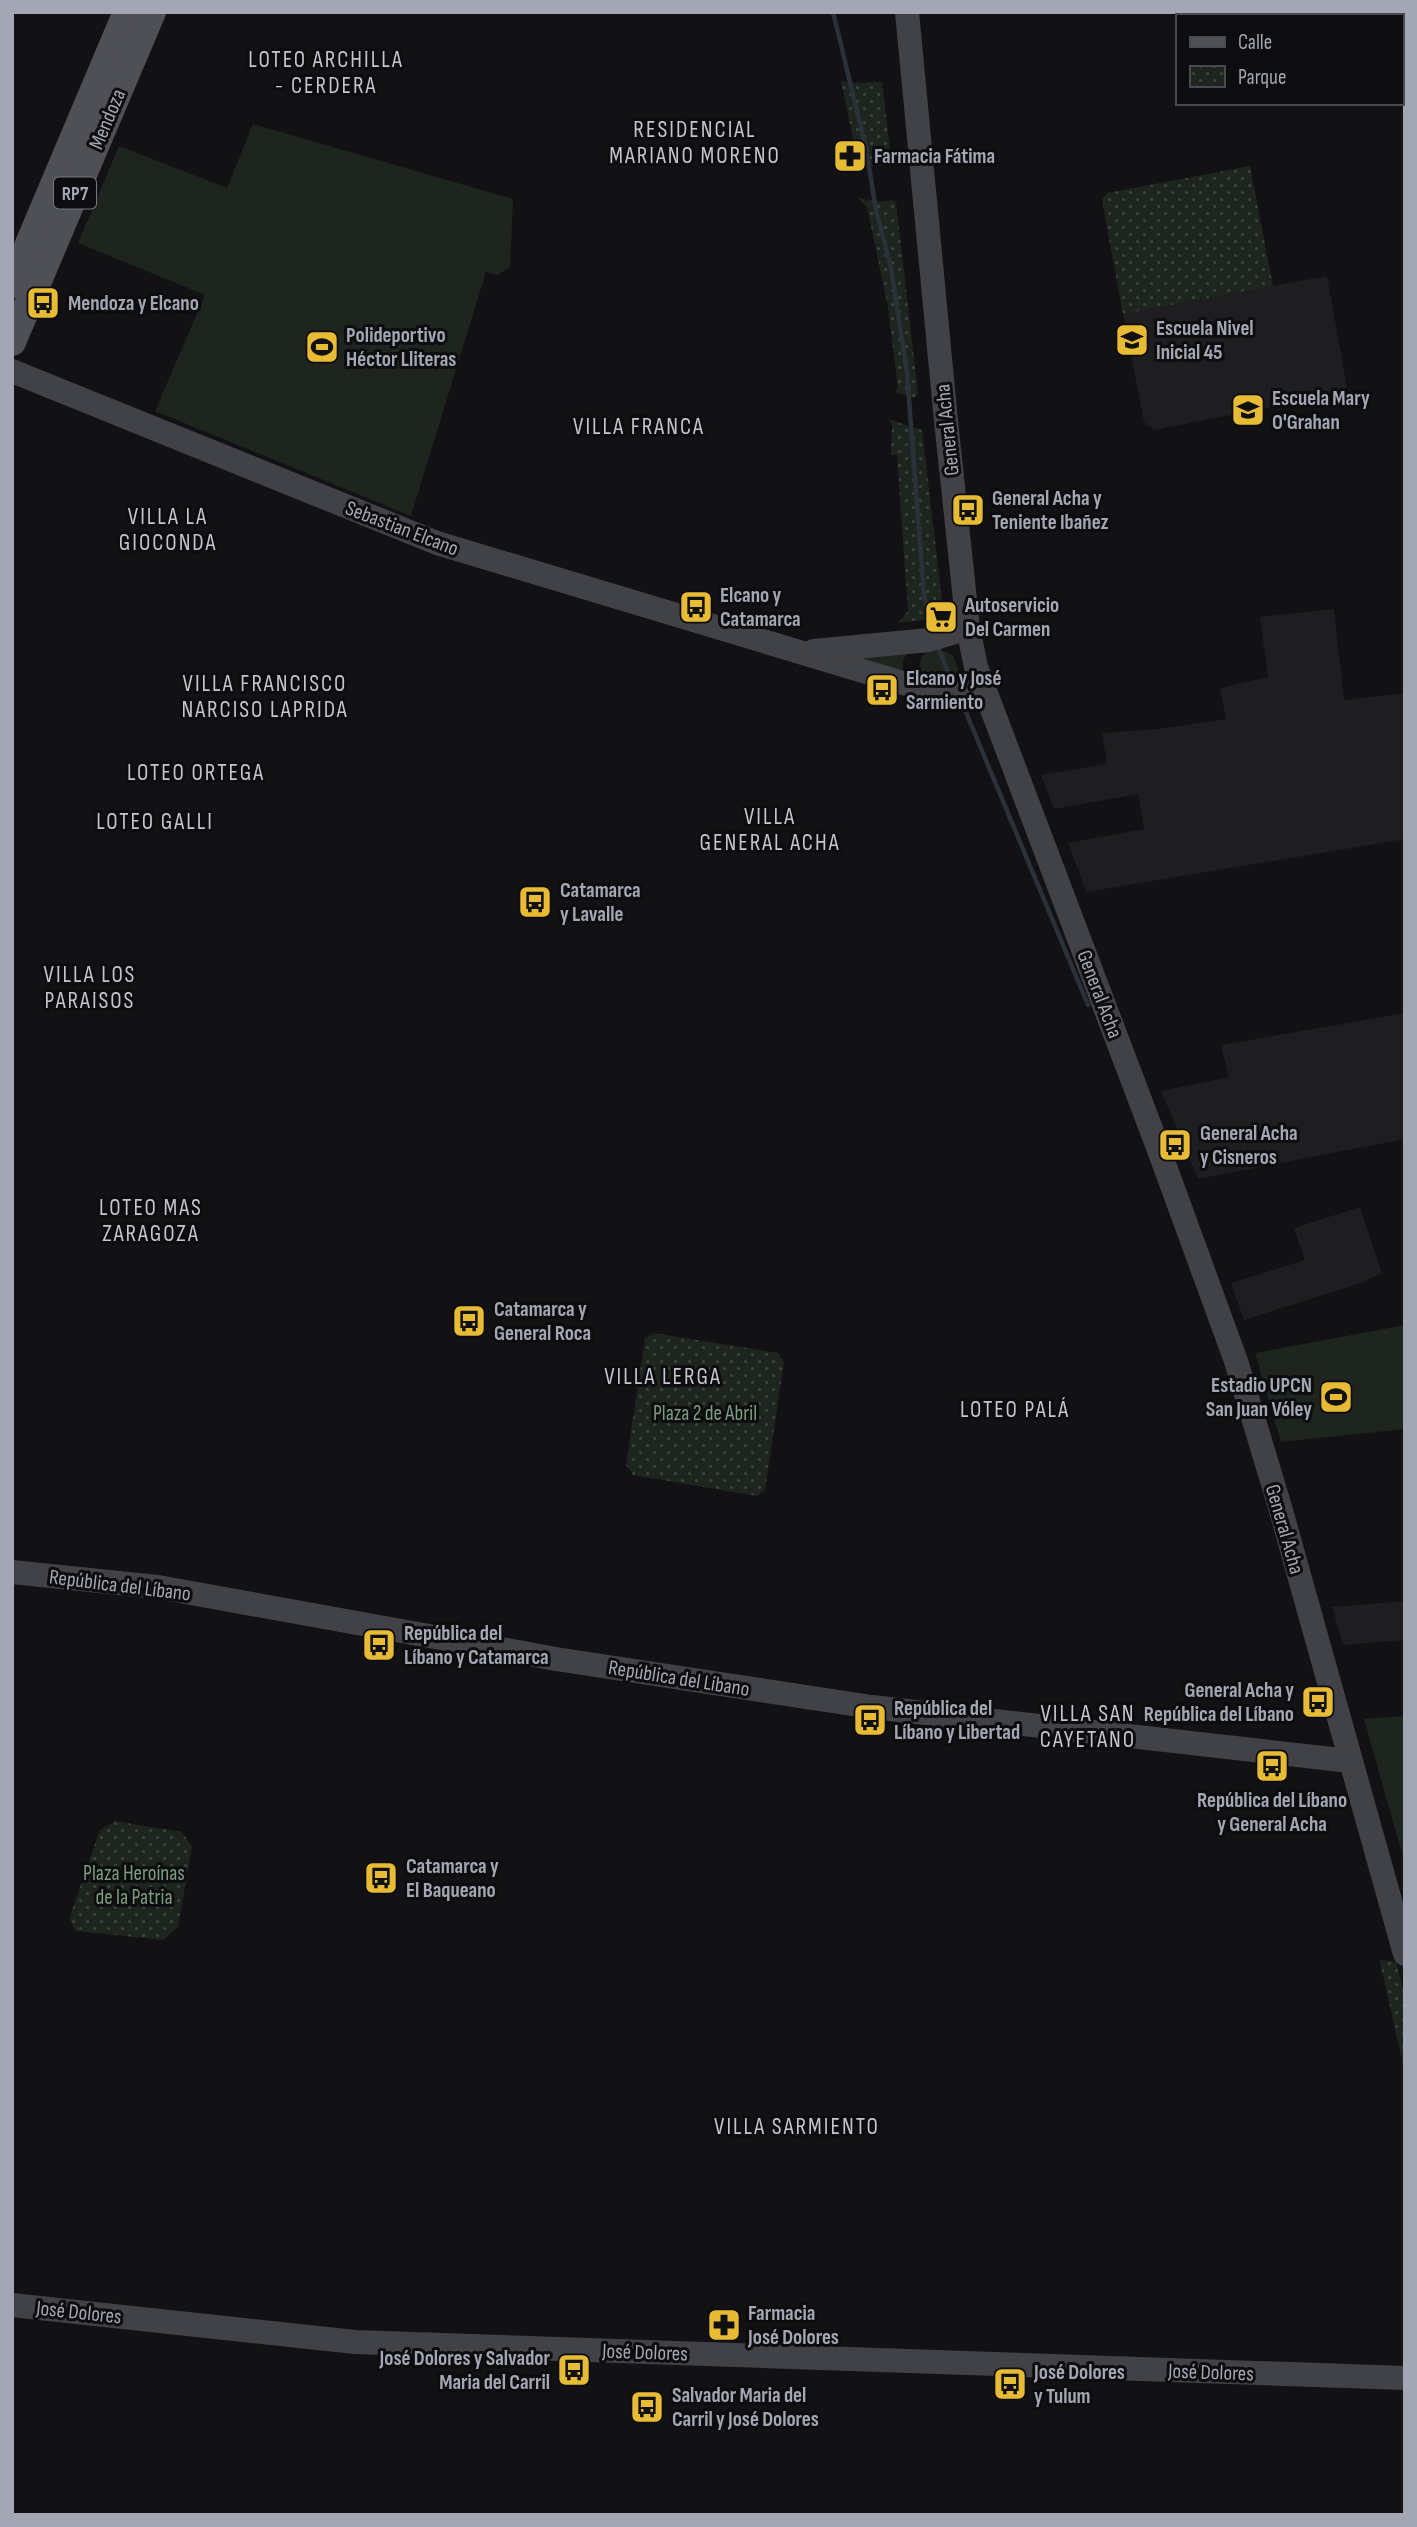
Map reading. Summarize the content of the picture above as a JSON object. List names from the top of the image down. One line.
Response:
{"streets":{"main road":["Mendoza","RP7","General Acha","Sebastian Elcano","República del Líbano","José Dolores"]},"crossings":[["General Acha","Sebastian Elcano"],["General Acha","República del Líbano"]],"districts":["LOTEO ARCHILLA - CERDERA","RESIDENCIAL MARIANO MORENO","VILLA FRANCA","VILLA LA GIOCONDA","VILLA FRANCISCO NARCISO LAPRIDA","LOTEO ORTEGA","VILLA GENERAL ACHA","LOTEO GALLI","VILLA LOS PARAISOS","LOTEO MAS ZARAGOZA","VILLA LERGA","LOTEO PALÁ","VILLA SAN CAYETANO","VILLA SARMIENTO"],"parks":["Plaza 2 de Abril","Plaza Heroínas de la Patria"],"places":{"pharmacy":["Farmacia Fátima","Farmacia José Dolores"],"bus stop":["Mendoza y Elcano","General Acha y Teniente Ibañez","Elcano y Catamarca","Elcano y José Sarmiento","Catamarca y Lavalle","General Acha y Cisneros","Catamarca y General Roca","República del Líbano y Catamarca","General Acha y República del Líbano","República del Líbano y Libertad","República del Líbano y General Acha","Catamarca y El Baqueano","José Dolores y Salvador Maria del Carril","José Dolores y Tulum","Salvador Maria del Carril y José Dolores"],"school or university":["Escuela Nivel Inicial 45","Escuela Mary O'Grahan"],"sports":["Polideportivo Héctor Lliteras","Estadio UPCN San Juan Vóley"],"supermarket":["Autoservicio Del Carmen"]},"legend":["Calle","Parque"]}
